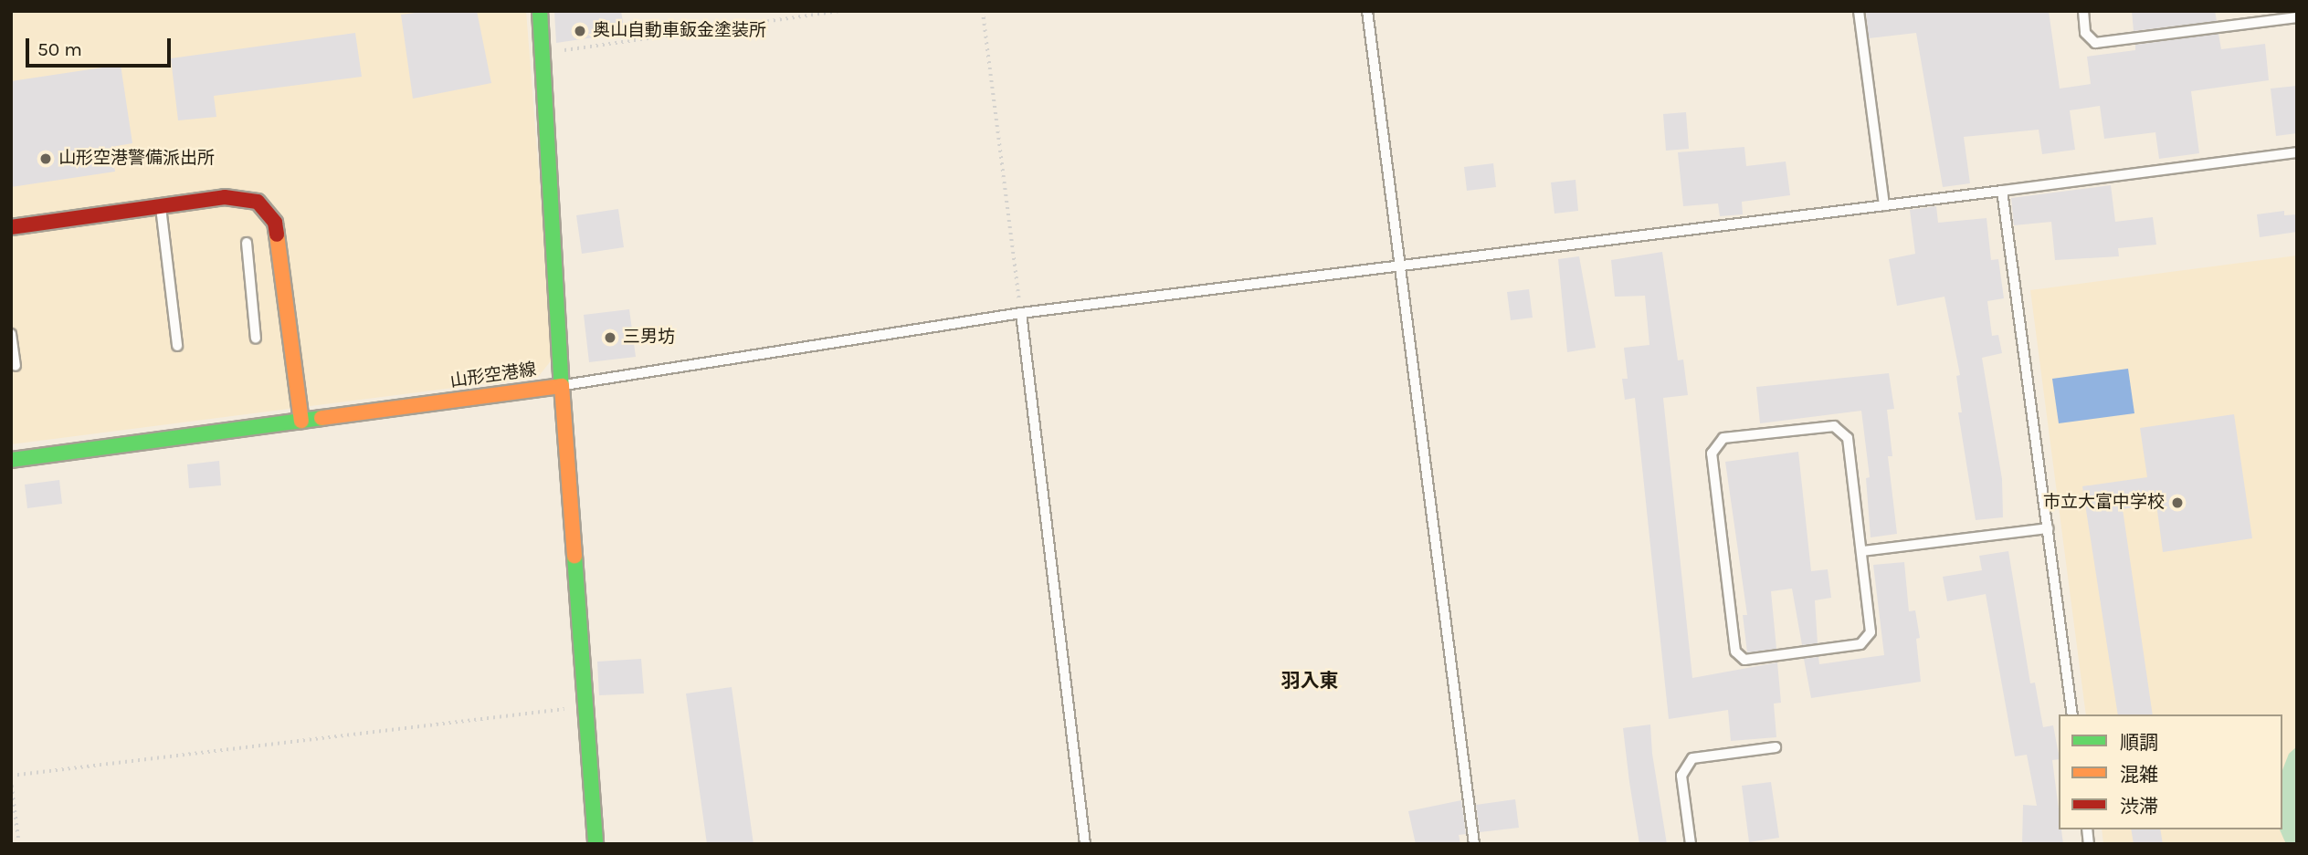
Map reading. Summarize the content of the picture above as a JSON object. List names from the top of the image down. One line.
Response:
{"streets":{"main road":["山形空港線"]},"districts":["羽入東"],"places":["奥山自動車鈑金塗装所","山形空港警備派出所","三男坊","市立大富中学校"],"legend":["順調","混雑","渋滞"],"scale_bar":"50 m"}
